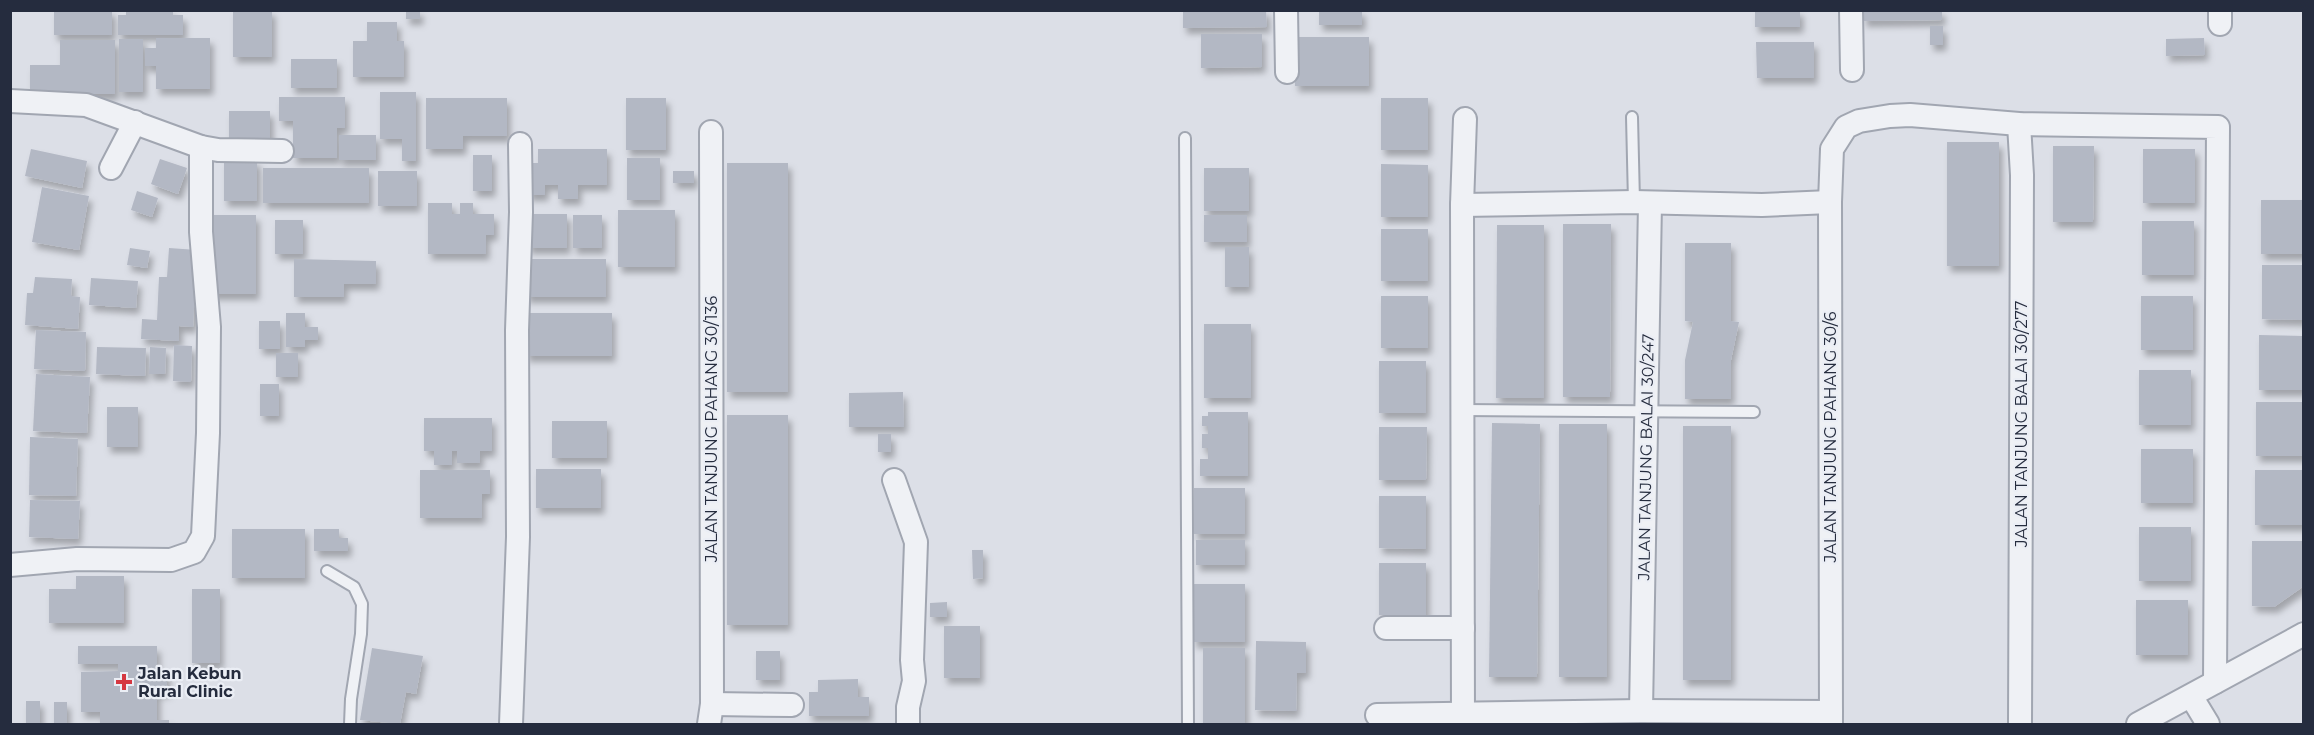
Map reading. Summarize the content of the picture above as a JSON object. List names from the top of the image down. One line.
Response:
{"streets":{"street":["JALAN TANJUNG BALAI 30/277","JALAN TANJUNG PAHANG 30/136","JALAN TANJUNG PAHANG 30/6","JALAN TANJUNG BALAI 30/247"]},"crossings":[["JALAN TANJUNG BALAI 30/277","JALAN TANJUNG PAHANG 30/6"]],"places":{"health":["Jalan Kebun Rural Clinic"]}}
